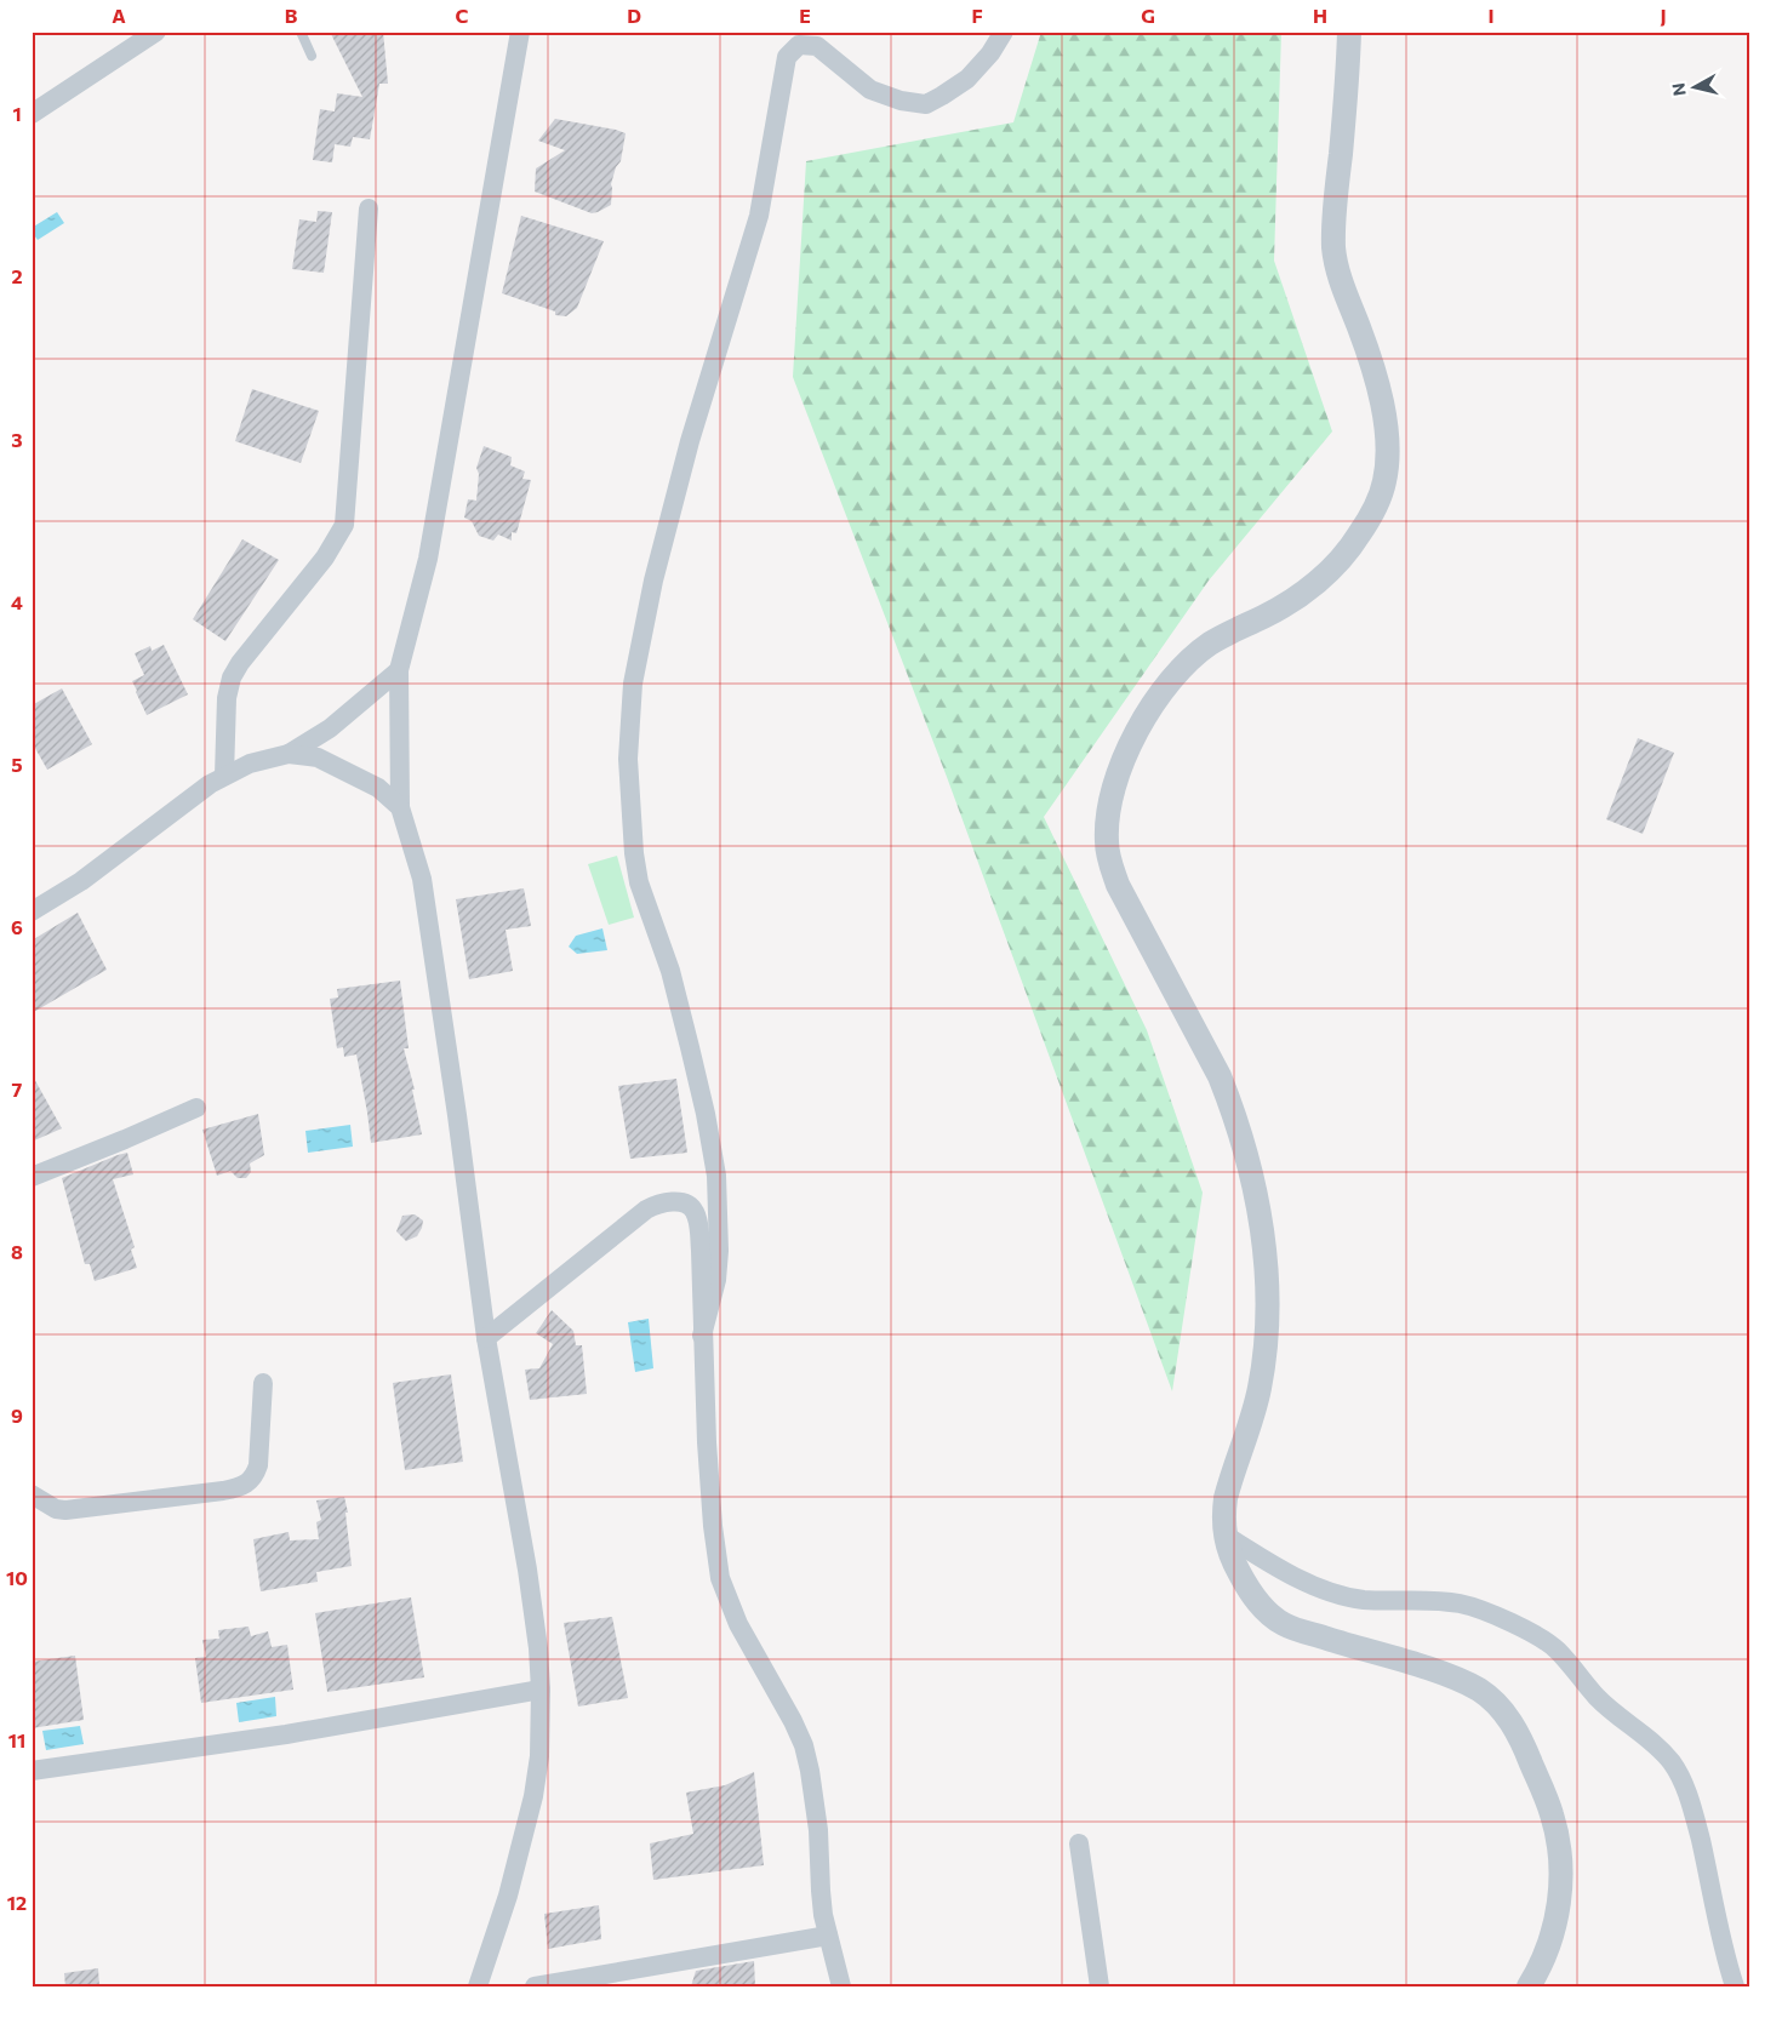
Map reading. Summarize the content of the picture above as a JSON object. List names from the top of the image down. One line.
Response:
{"north":"left","grid":{"columns":["A","B","C","D","E","F","G","H","I","J"],"rows":["1","2","3","4","5","6","7","8","9","10","11","12"]}}
